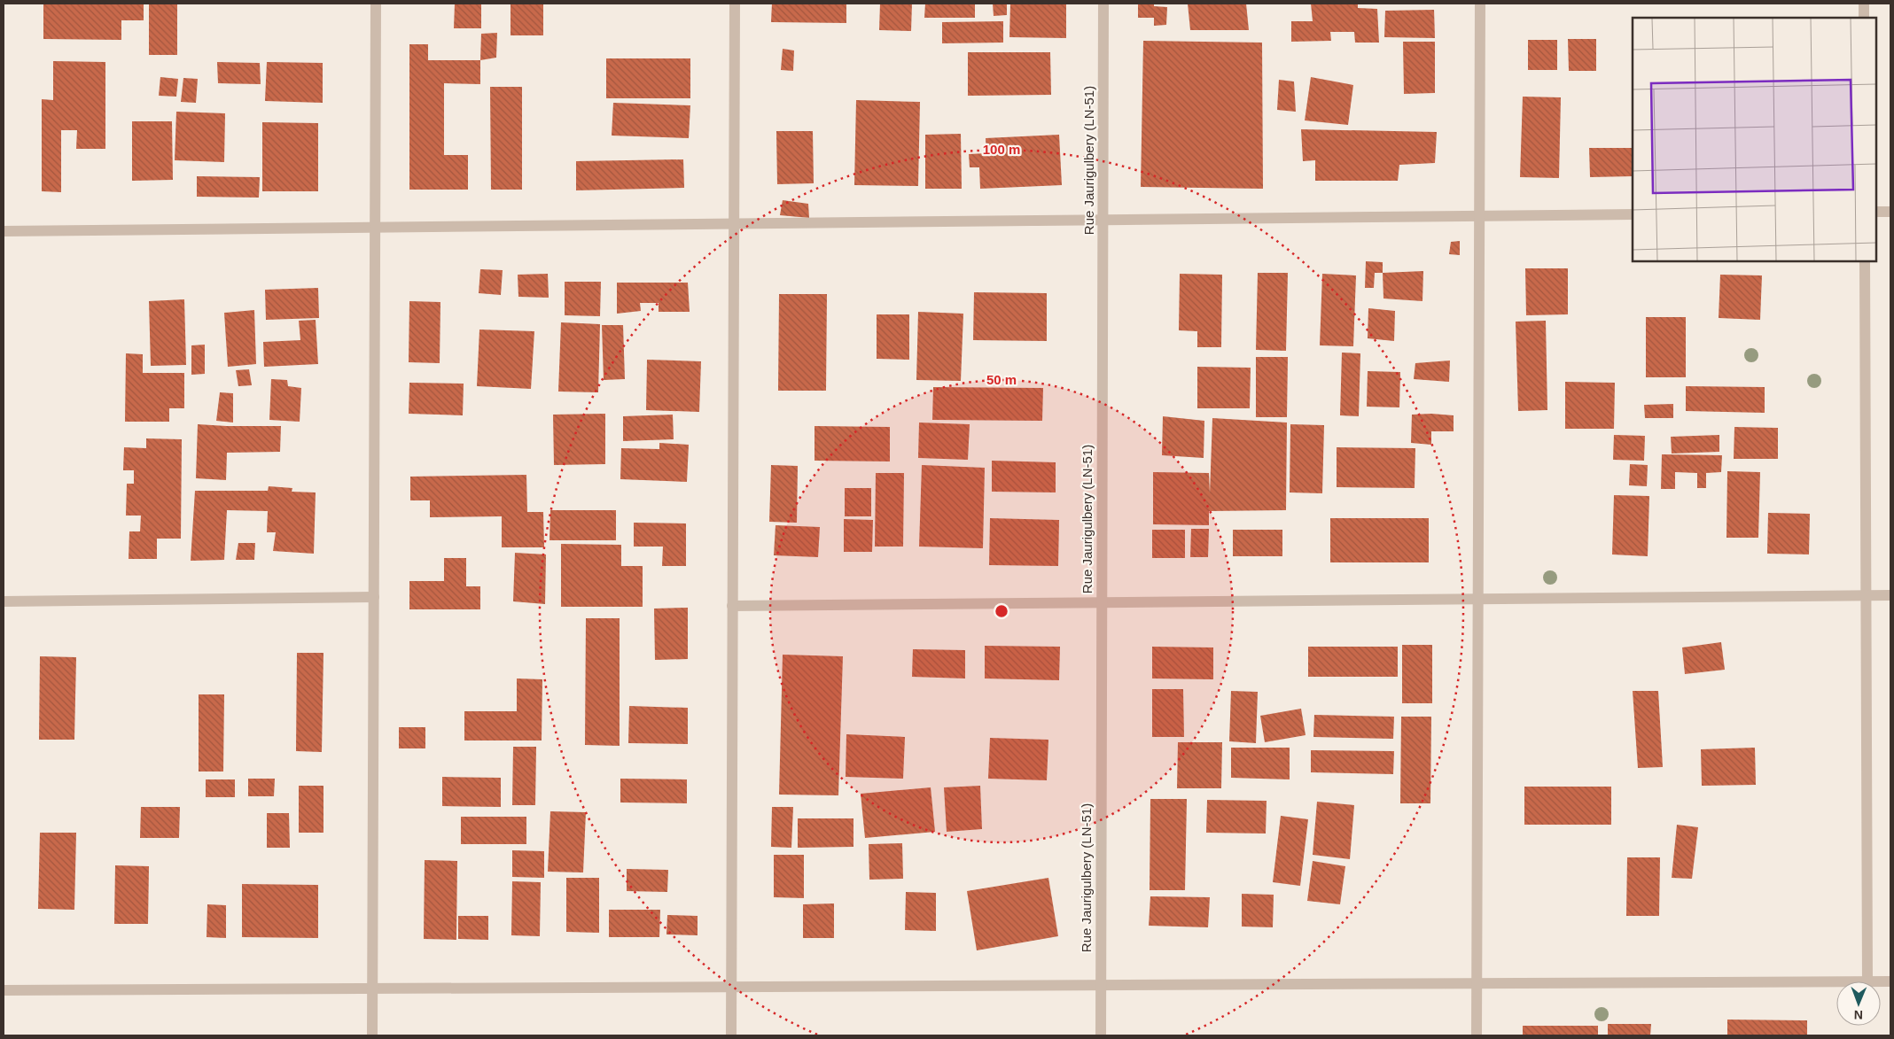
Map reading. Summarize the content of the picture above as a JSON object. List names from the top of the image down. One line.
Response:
{"streets":{"street":["Rue Jaurigulbery (LN-51)"]},"north":"bottom","rings":["100 m","50 m"]}
